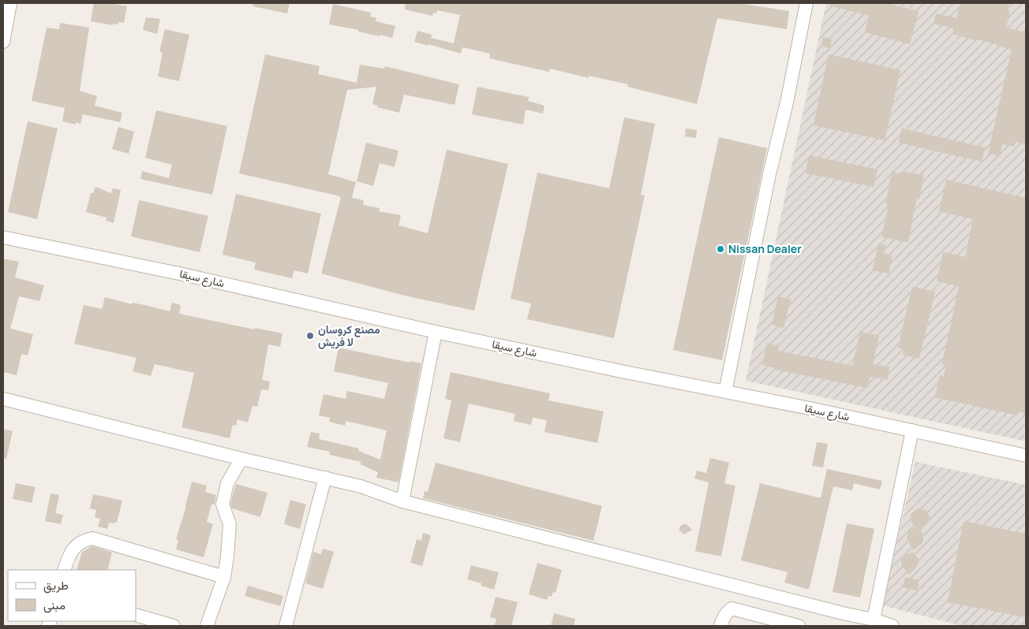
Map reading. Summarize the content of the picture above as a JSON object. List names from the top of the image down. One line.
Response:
{"streets":{"street":["شارع سيقا"]},"places":["Nissan Dealer","مصنع كروسان لا فريش"],"legend":["طريق","مبنى"]}
